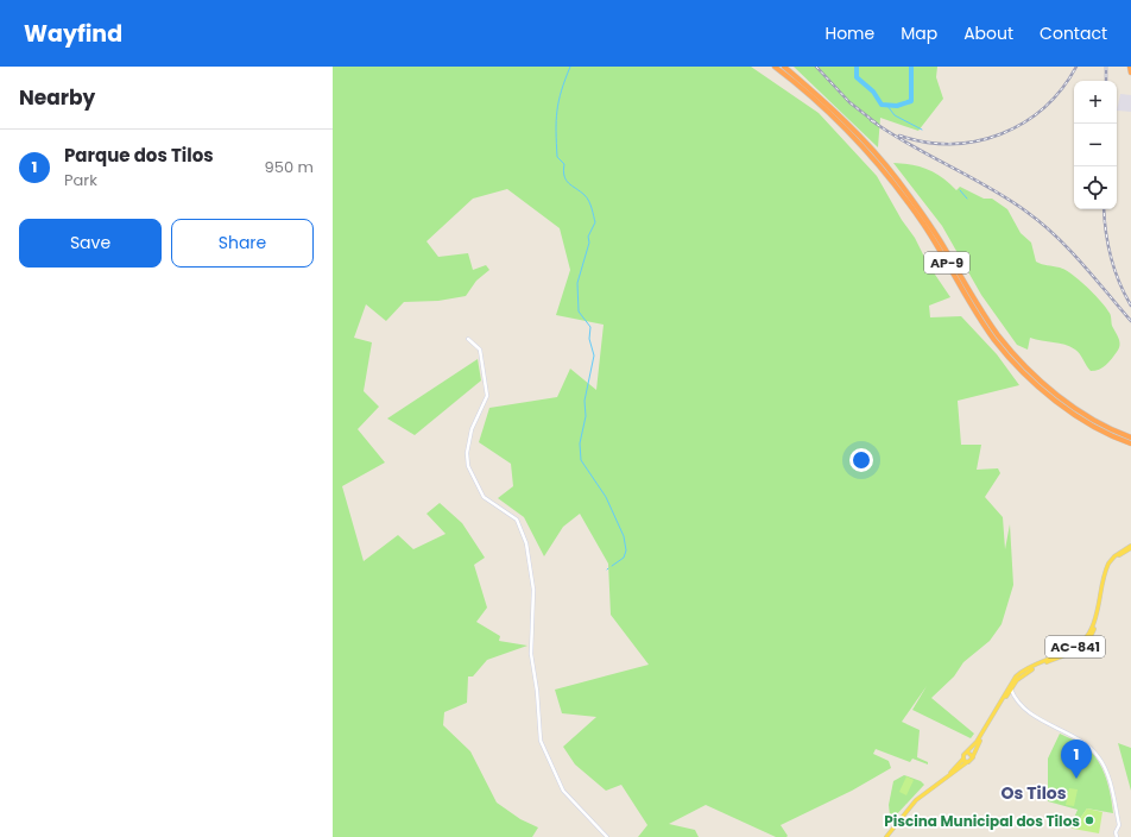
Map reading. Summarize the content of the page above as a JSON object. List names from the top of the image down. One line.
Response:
{"streets":{"highway":["AP-9"],"main road":["AC-841"]},"districts":["Os Tilos"],"places":["Piscina Municipal dos Tilos"],"page":{"header":"Wayfind","nav":["Home","Map","About","Contact"],"heading":"Nearby","map_buttons":["+","−"],"list":[{"mark":"1","name":"Parque dos Tilos","note":"Park","value":"950 m"}],"buttons":["Save","Share"],"pins":"1"}}
